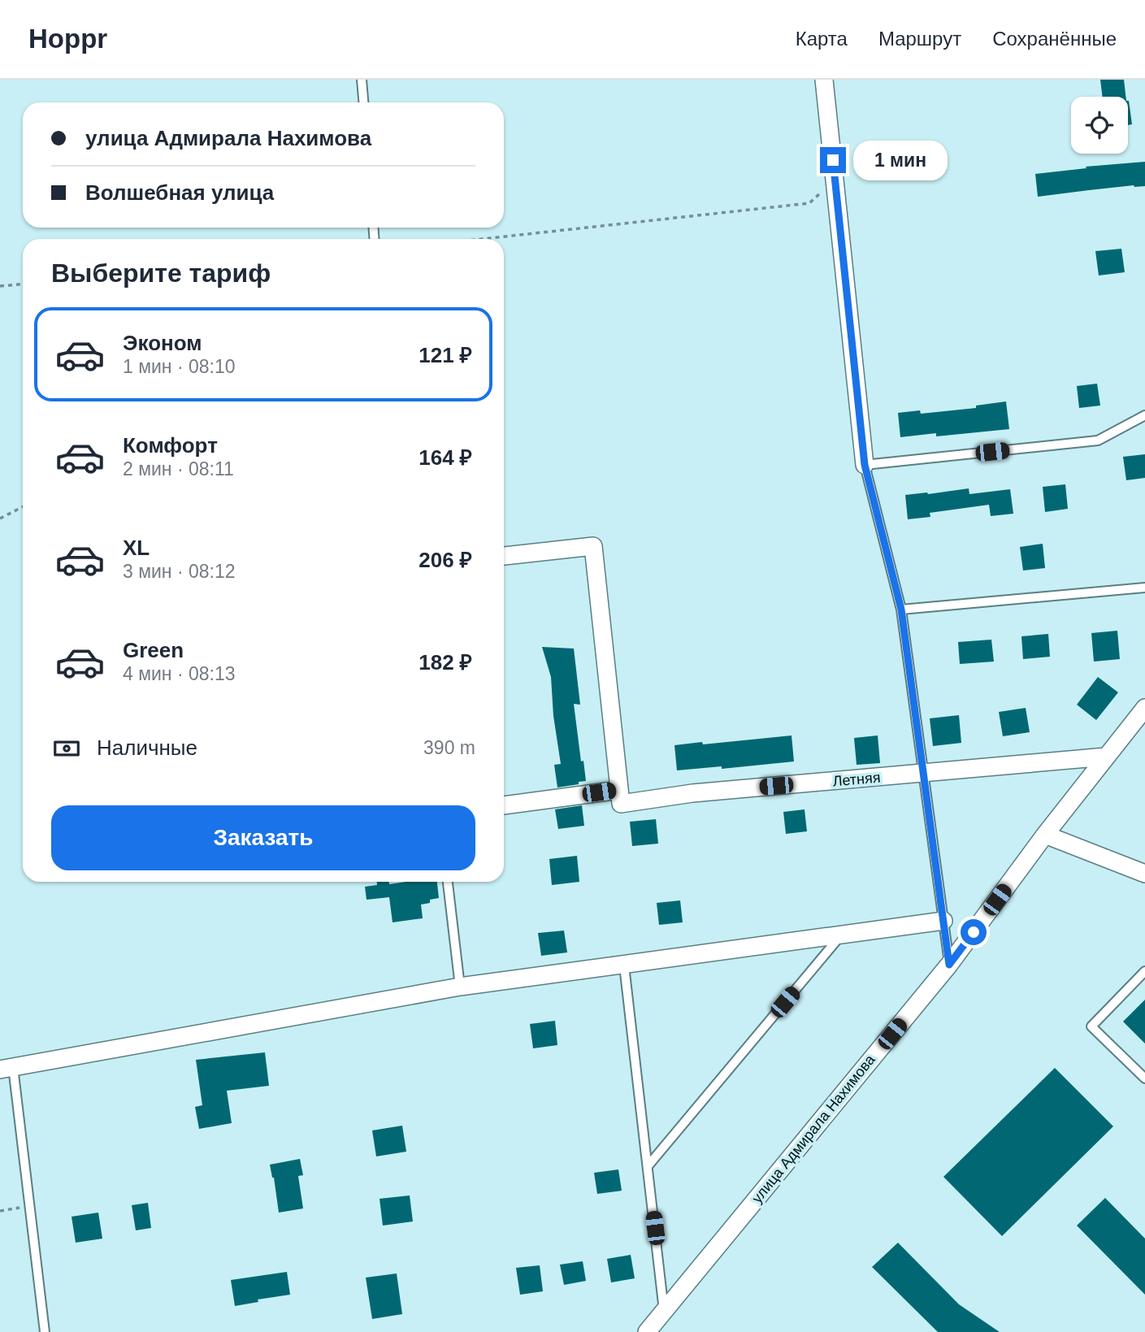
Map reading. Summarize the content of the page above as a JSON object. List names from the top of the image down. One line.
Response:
{"streets":{"street":["Летняя","улица Адмирала Нахимова"]},"crossings":[["Летняя","улица Адмирала Нахимова"]],"page":{"header":"Hoppr","nav":["Карта","Маршрут","Сохранённые"],"banner":["улица Адмирала Нахимова","Волшебная улица"],"bubble":"1 мин","heading":"Выберите тариф","list":[{"name":"Эконом","note":"1 мин · 08:10","value":"121 ₽"},{"name":"Комфорт","note":"2 мин · 08:11","value":"164 ₽"},{"name":"XL","note":"3 мин · 08:12","value":"206 ₽"},{"name":"Green","note":"4 мин · 08:13","value":"182 ₽"}],"pay":["Наличные","390 m"],"buttons":"Заказать"}}
